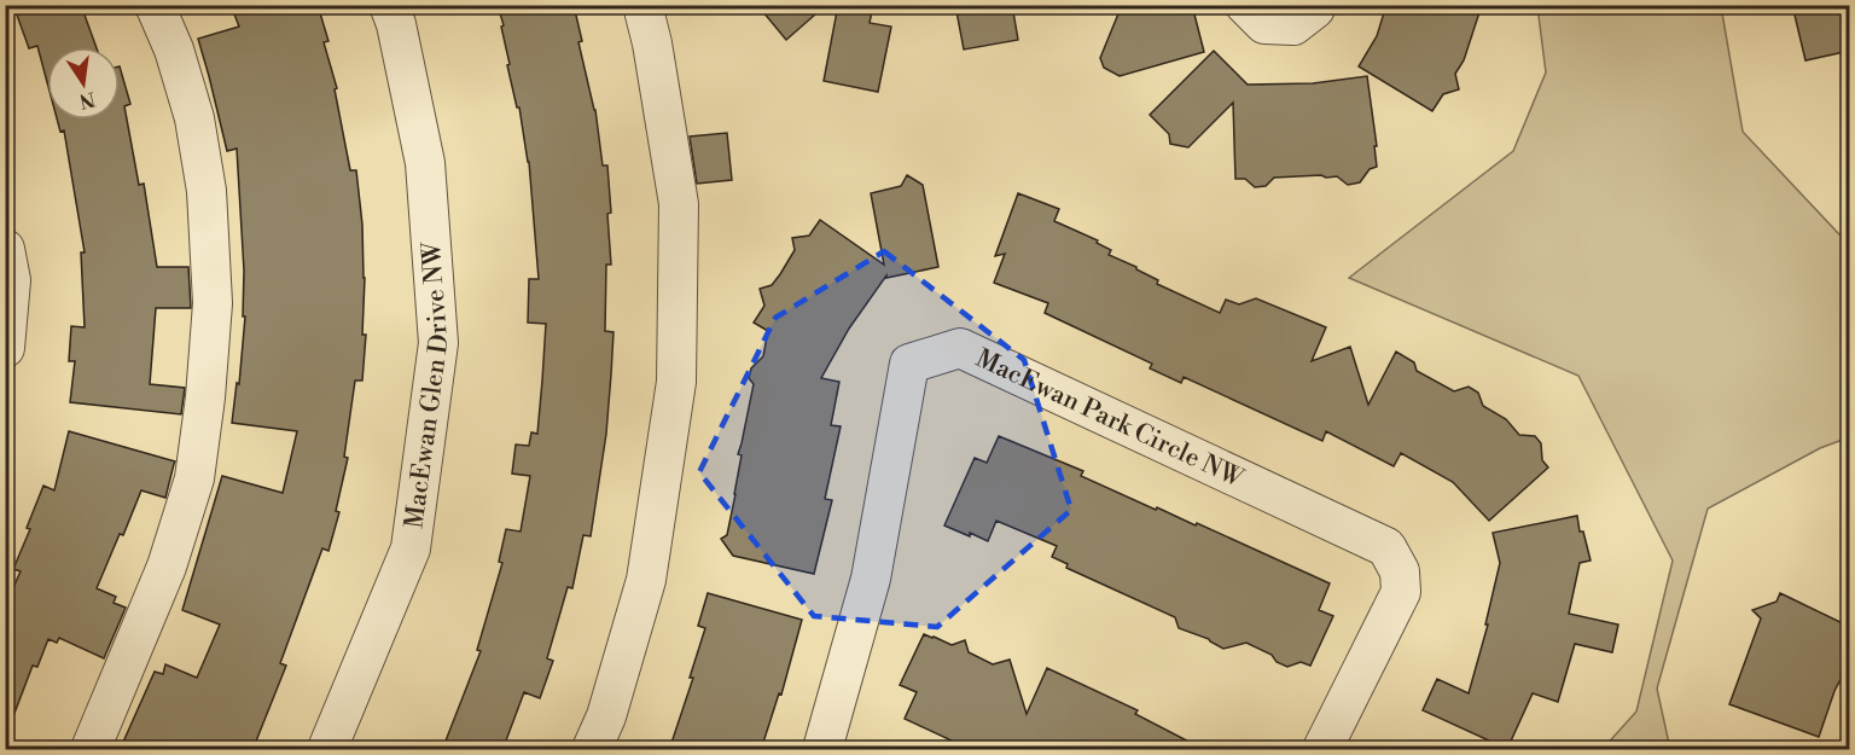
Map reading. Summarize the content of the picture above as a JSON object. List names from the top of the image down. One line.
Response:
{"streets":{"street":["MacEwan Glen Drive NW","MacEwan Park Circle NW"]},"north":"bottom"}
